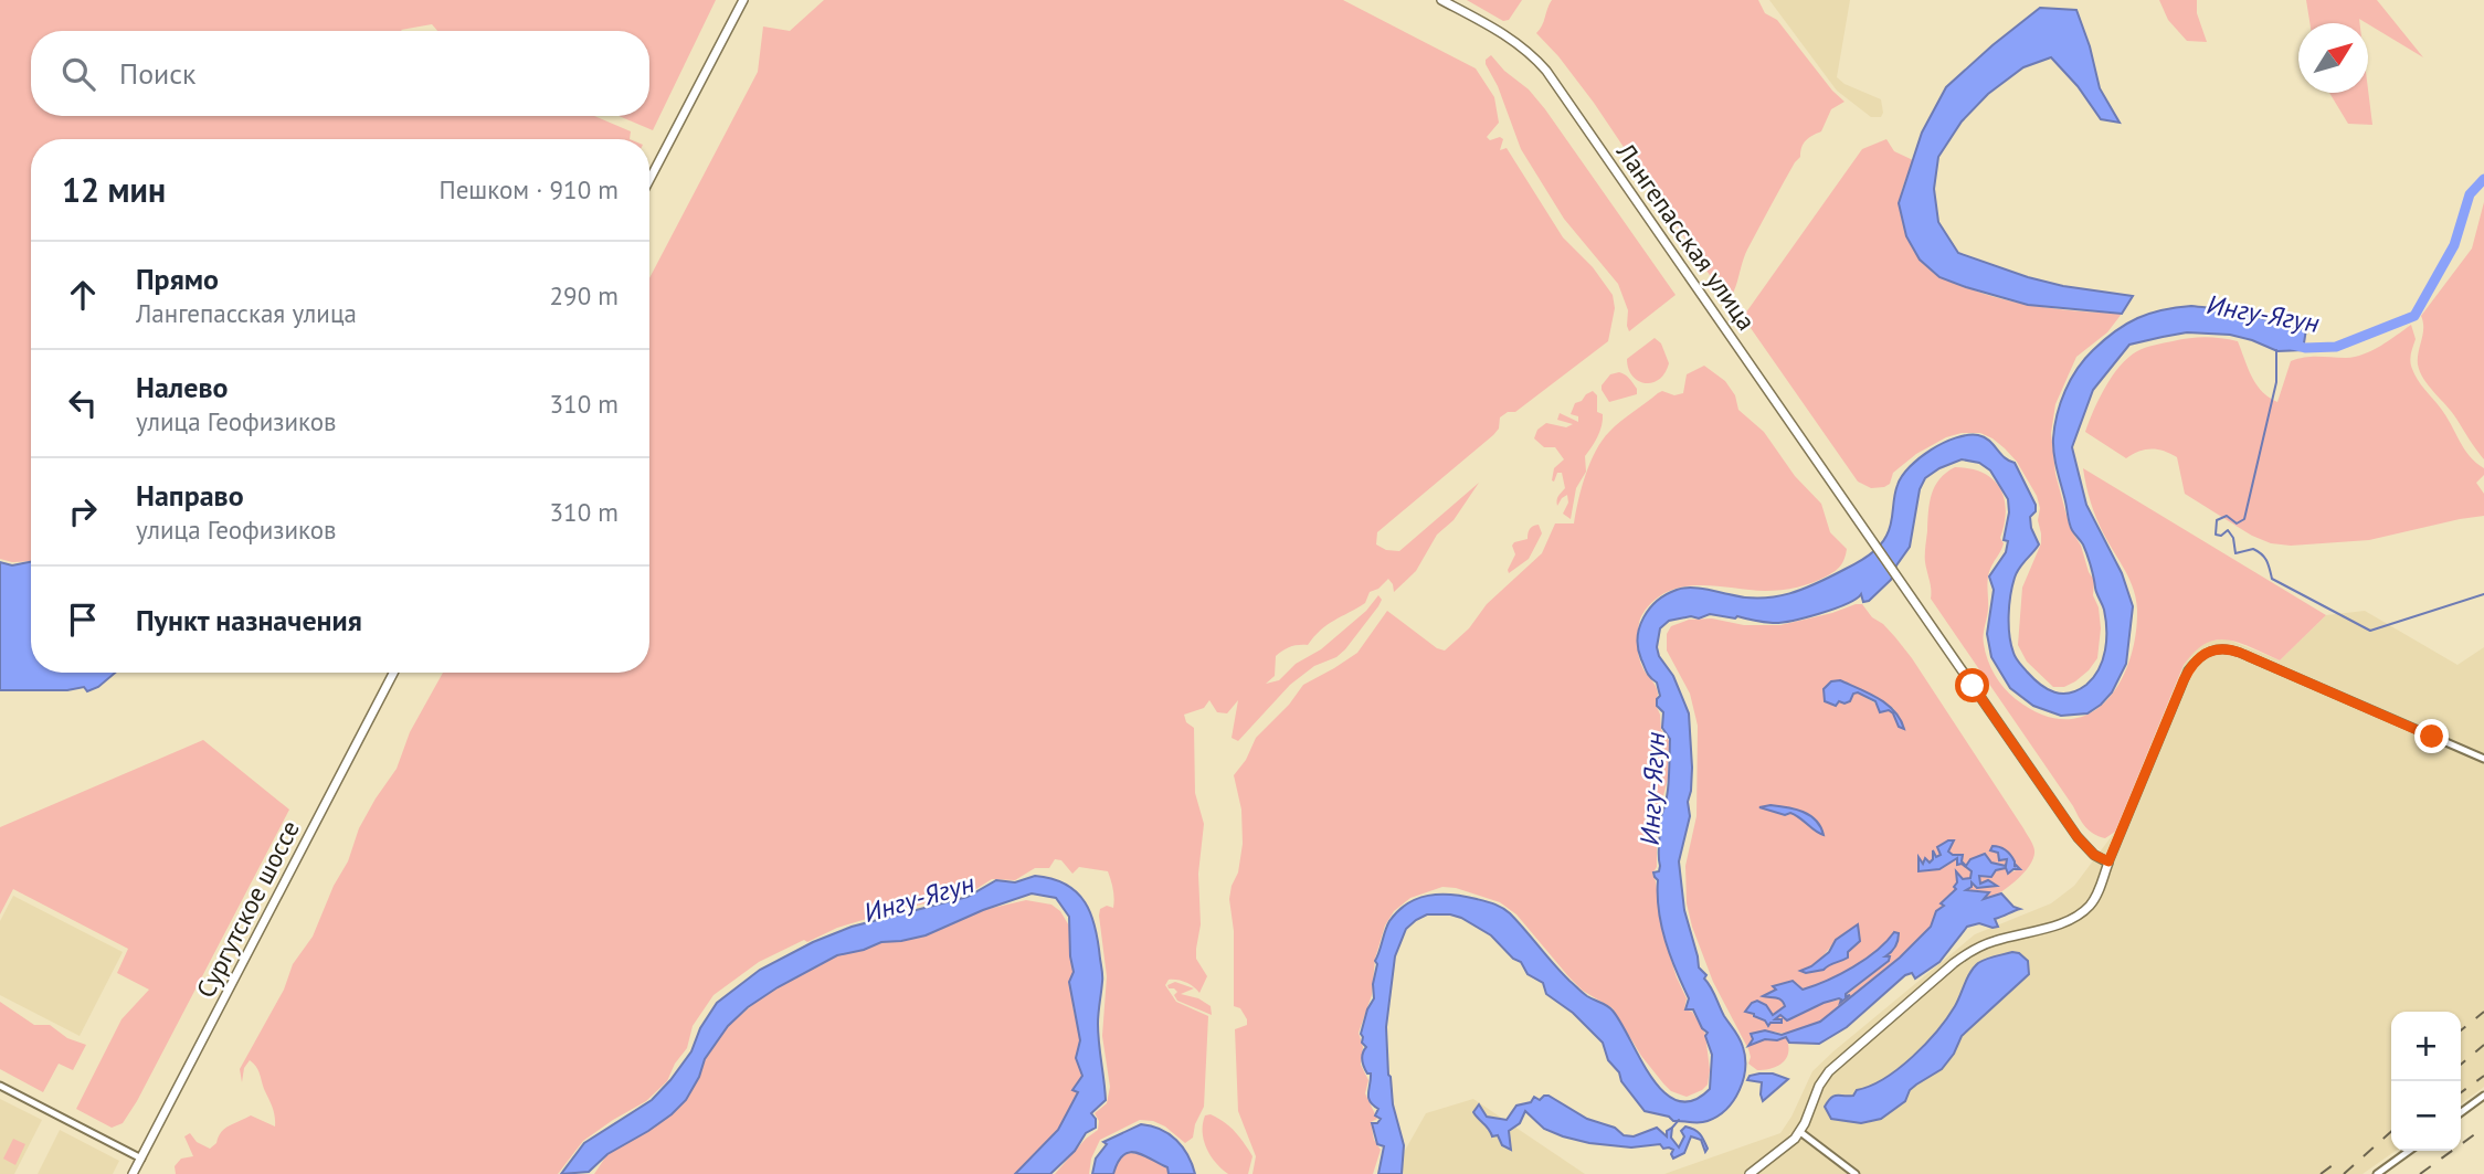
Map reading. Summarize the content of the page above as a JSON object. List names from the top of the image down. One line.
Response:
{"streets":{"main road":["Лангепасская улица","Сургутское шоссе"]},"water":["Ингу-Ягун"],"north":"top right","page":{"search":"Поиск","heading":["12 мин","Пешком · 910 m"],"list":[["Прямо","Лангепасская улица","290 m"],["Налево","улица Геофизиков","310 m"],["Направо","улица Геофизиков","310 m"],"Пункт назначения"],"map_buttons":["+","−"]}}
